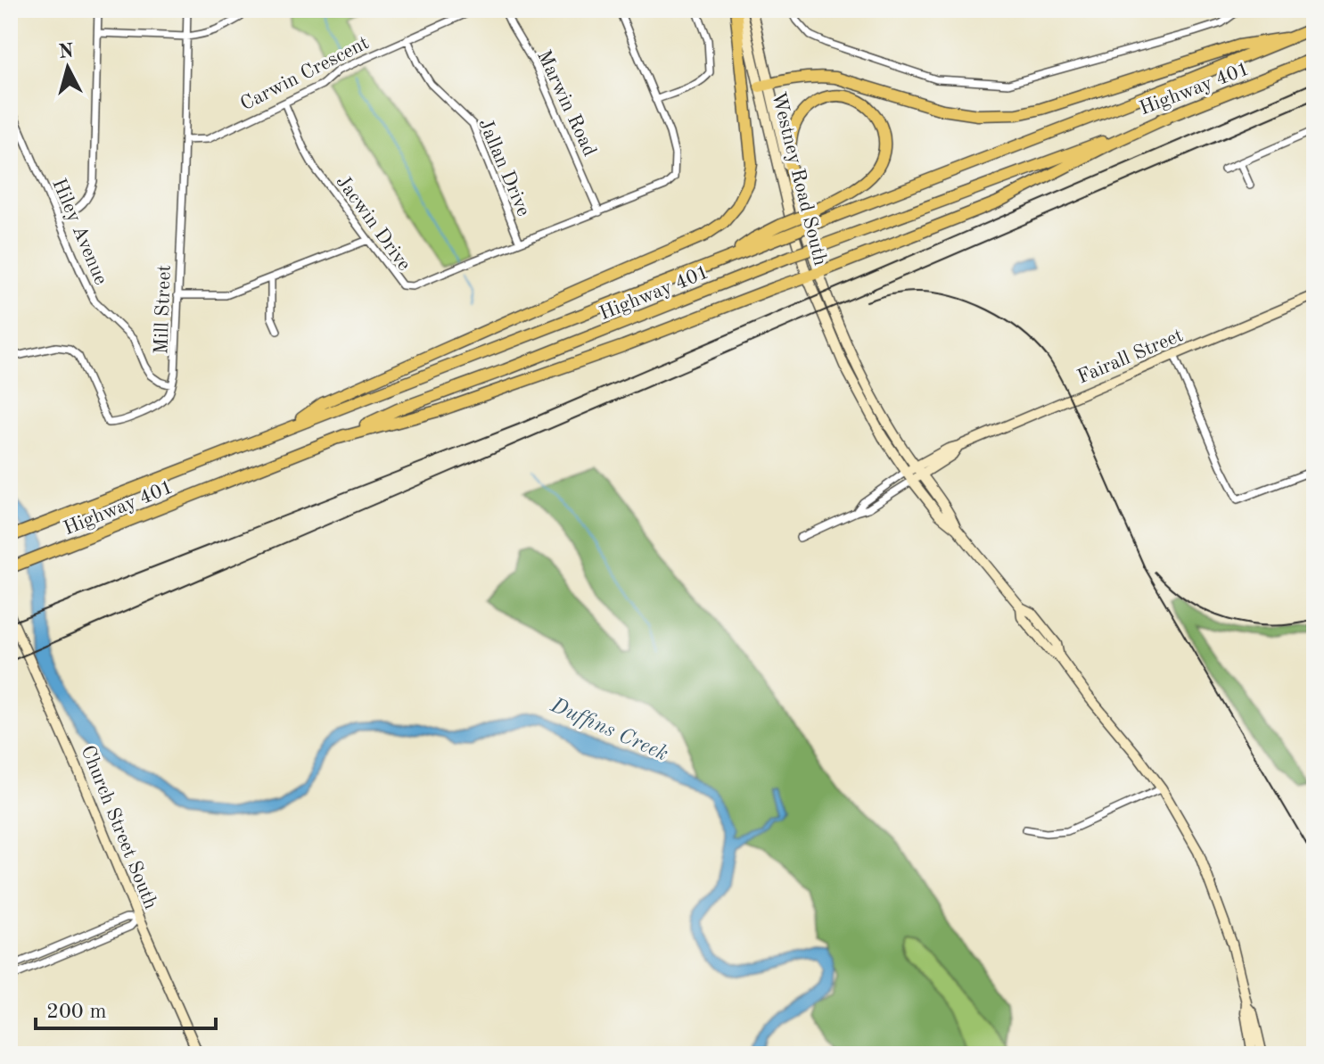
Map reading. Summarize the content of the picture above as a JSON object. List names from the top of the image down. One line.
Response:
{"streets":{"highway":["Highway 401"],"main road":["Westney Road South","Fairall Street","Church Street South"],"street":["Carwin Crescent","Marwin Road","Jallan Drive","Jacwin Drive","Hiley Avenue","Mill Street"]},"crossings":[["Carwin Crescent","Jallan Drive"],["Carwin Crescent","Jacwin Drive"],["Carwin Crescent","Mill Street"],["Marwin Road","Jacwin Drive"],["Jallan Drive","Jacwin Drive"],["Westney Road South","Fairall Street"],["Hiley Avenue","Mill Street"]],"water":["Duffins Creek"],"scale_bar":"200 m","north":"top"}
